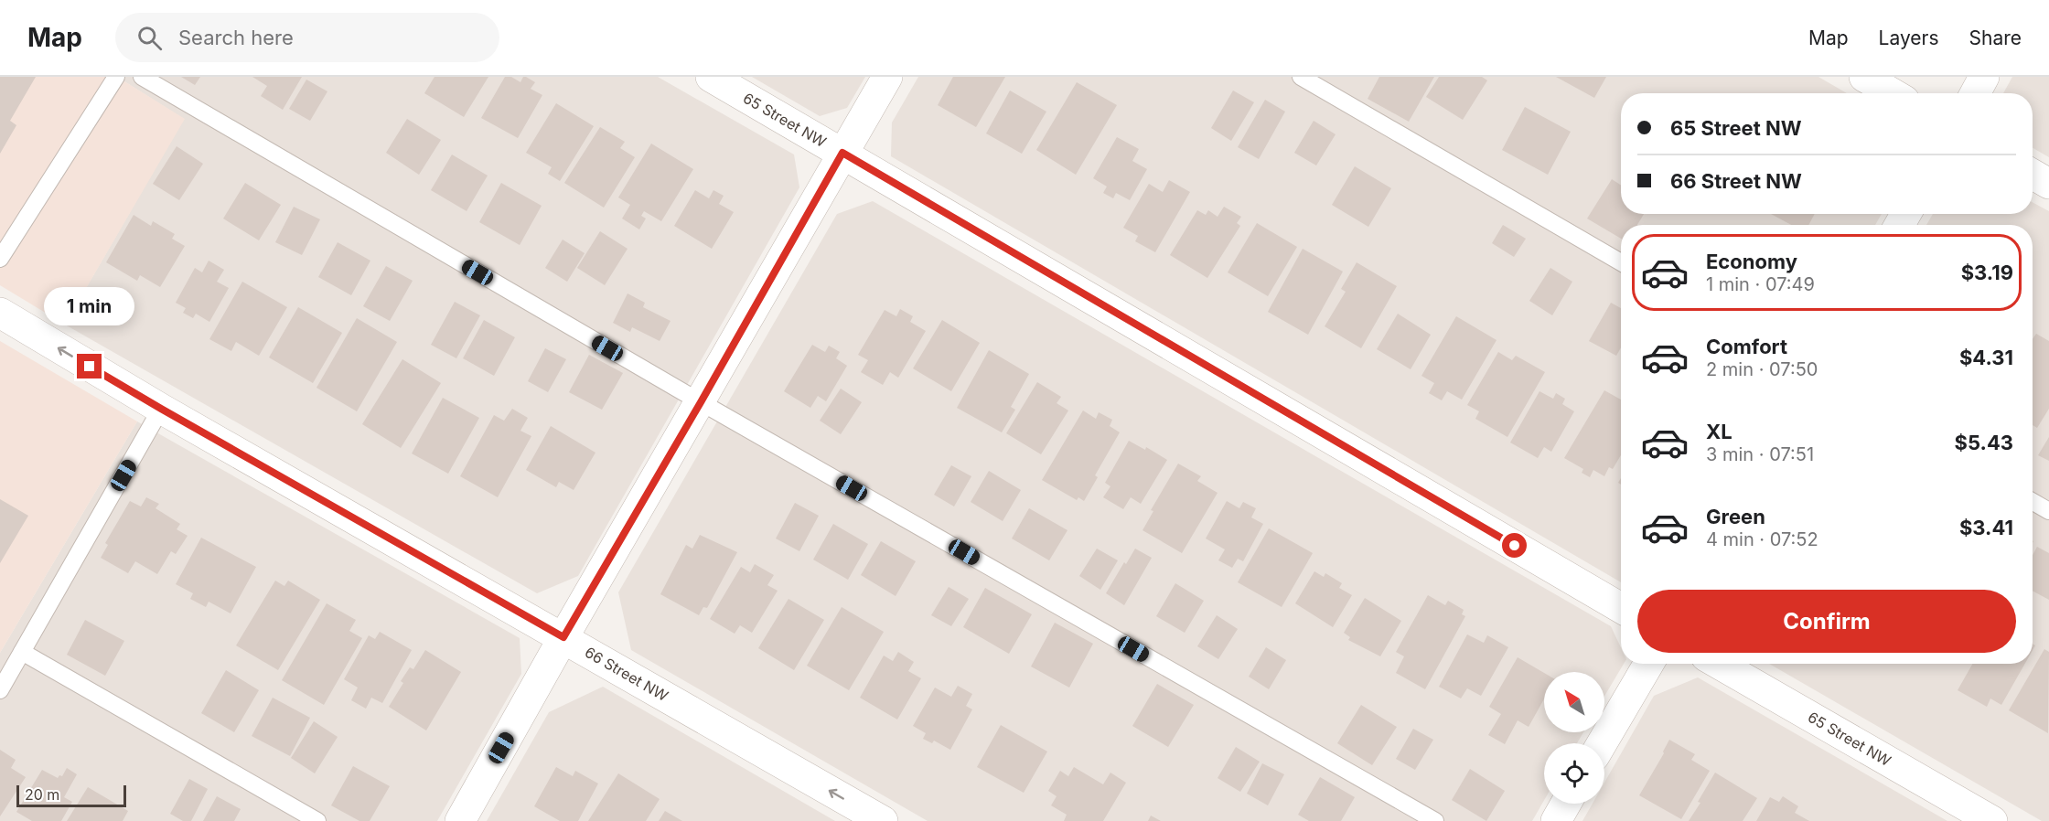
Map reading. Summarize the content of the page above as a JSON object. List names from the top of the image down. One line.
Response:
{"streets":{"street":["65 Street NW","66 Street NW"]},"one_way":["66 Street NW"],"scale_bar":"20 m","north":"top left","page":{"header":"Map","search":"Search here","nav":["Map","Layers","Share"],"banner":["65 Street NW","66 Street NW"],"list":[{"name":"Economy","note":"1 min · 07:49","value":"$3.19"},{"name":"Comfort","note":"2 min · 07:50","value":"$4.31"},{"name":"XL","note":"3 min · 07:51","value":"$5.43"},{"name":"Green","note":"4 min · 07:52","value":"$3.41"}],"bubble":"1 min","buttons":"Confirm","scale":"20 m"}}
